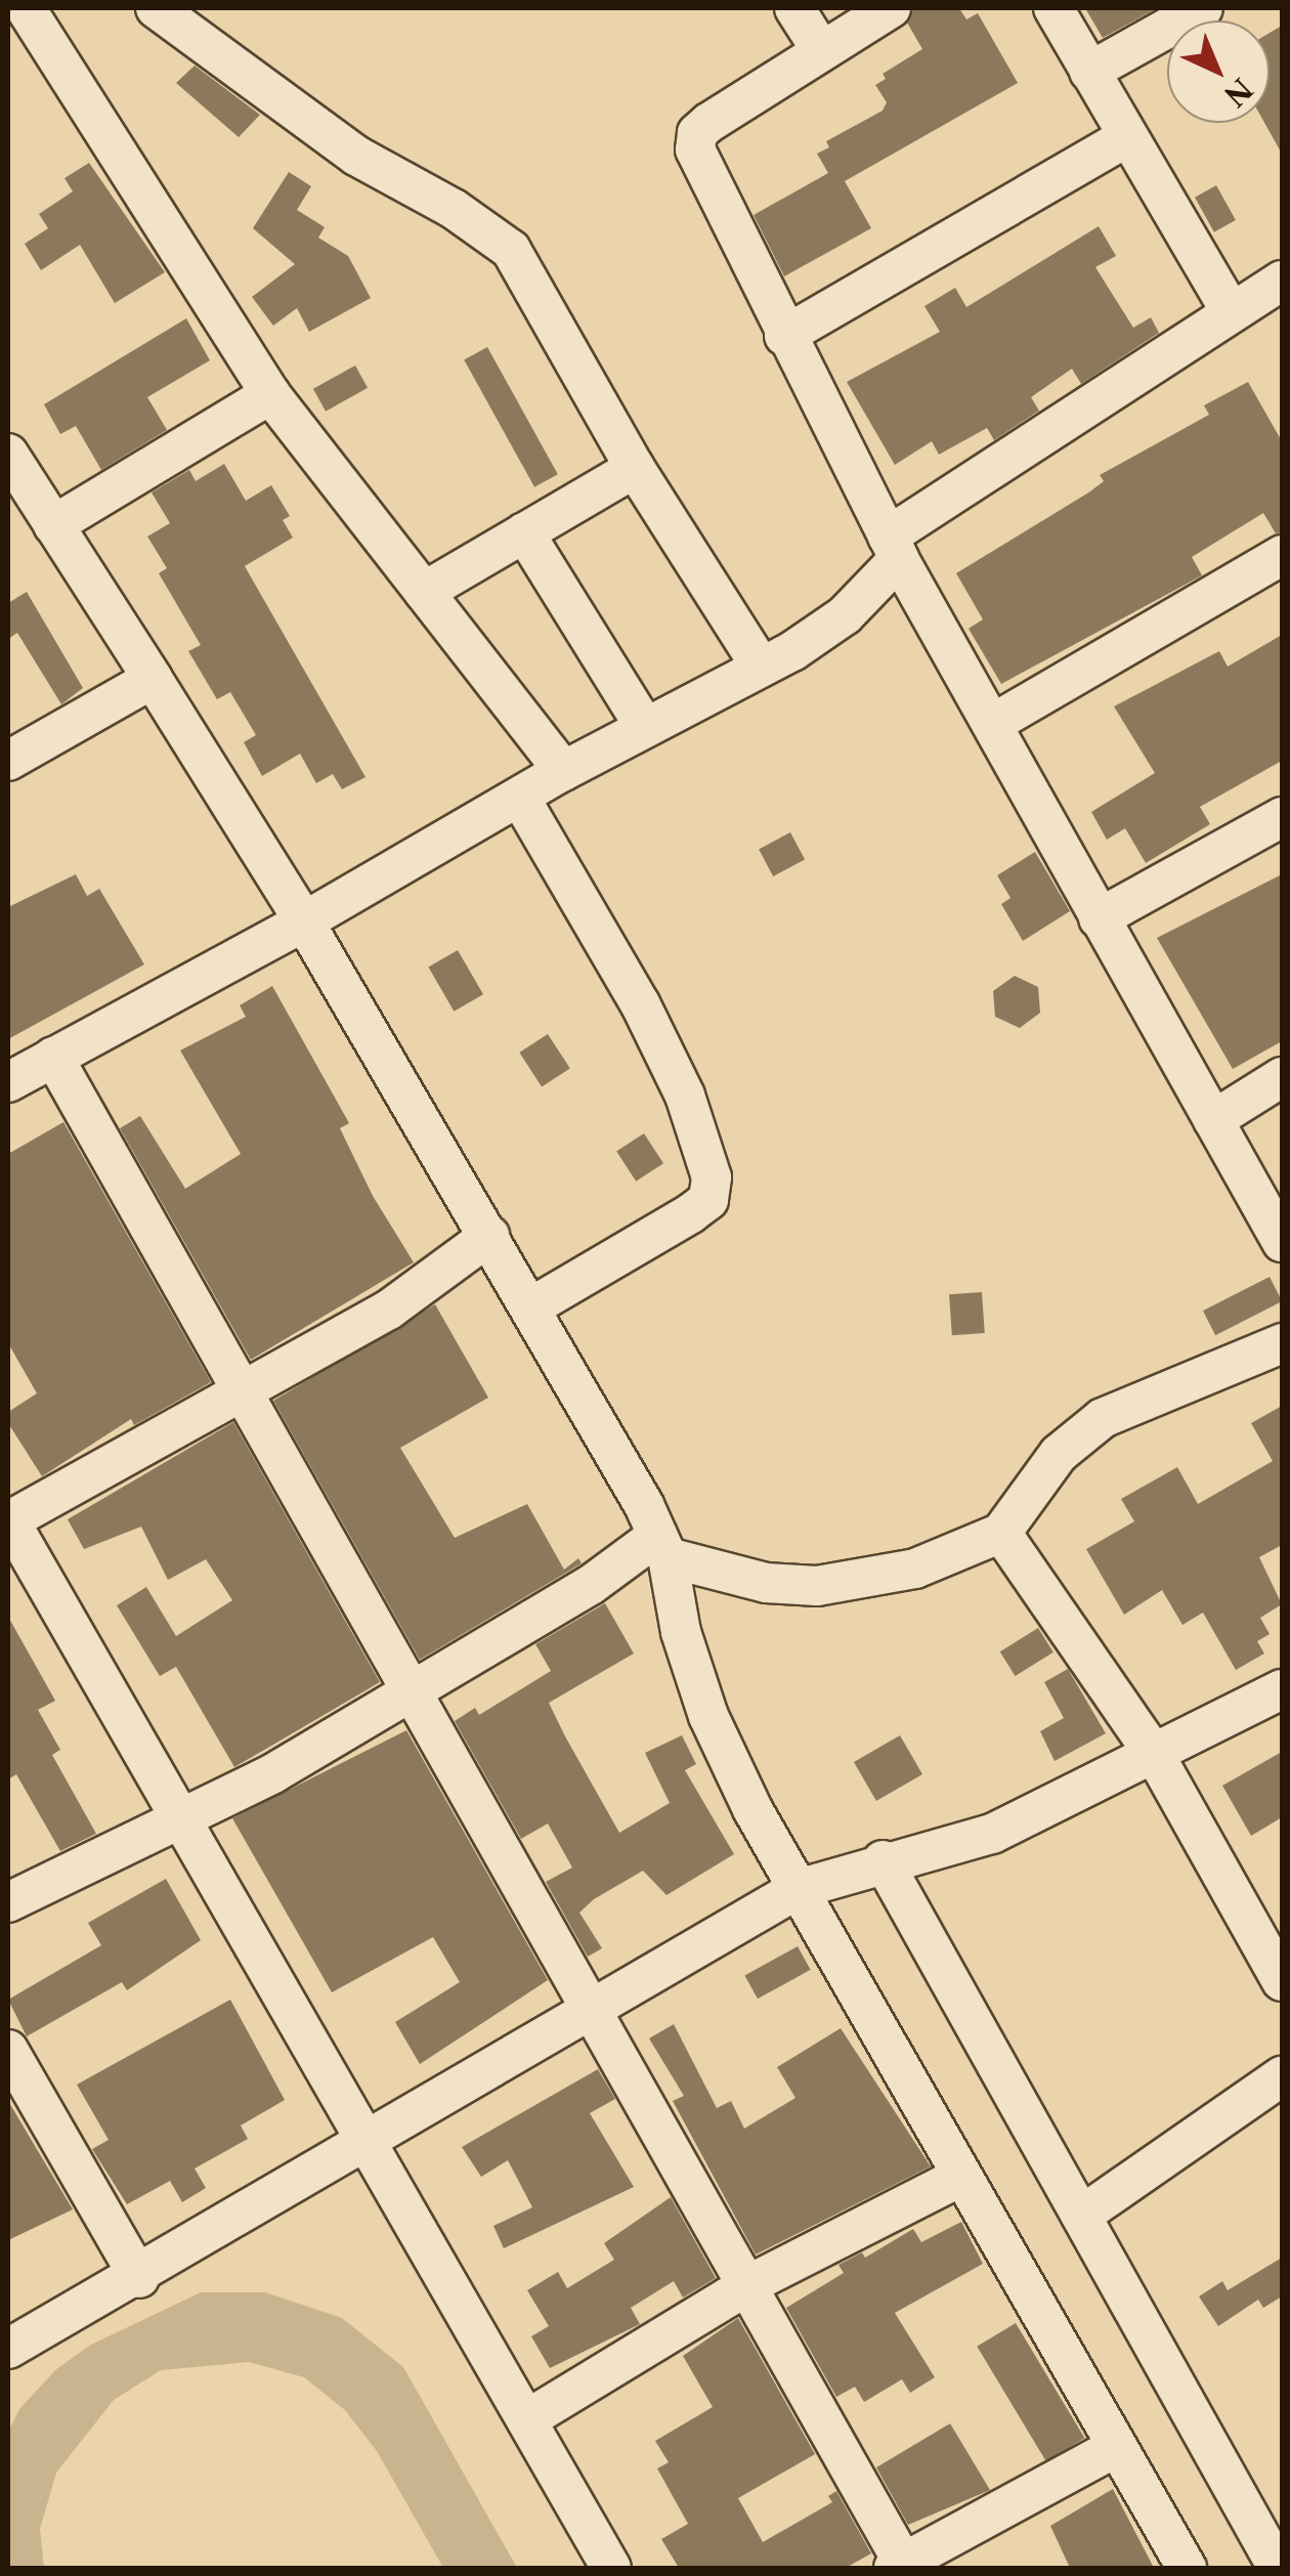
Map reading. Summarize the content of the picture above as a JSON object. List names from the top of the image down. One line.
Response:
{"north":"bottom right"}
